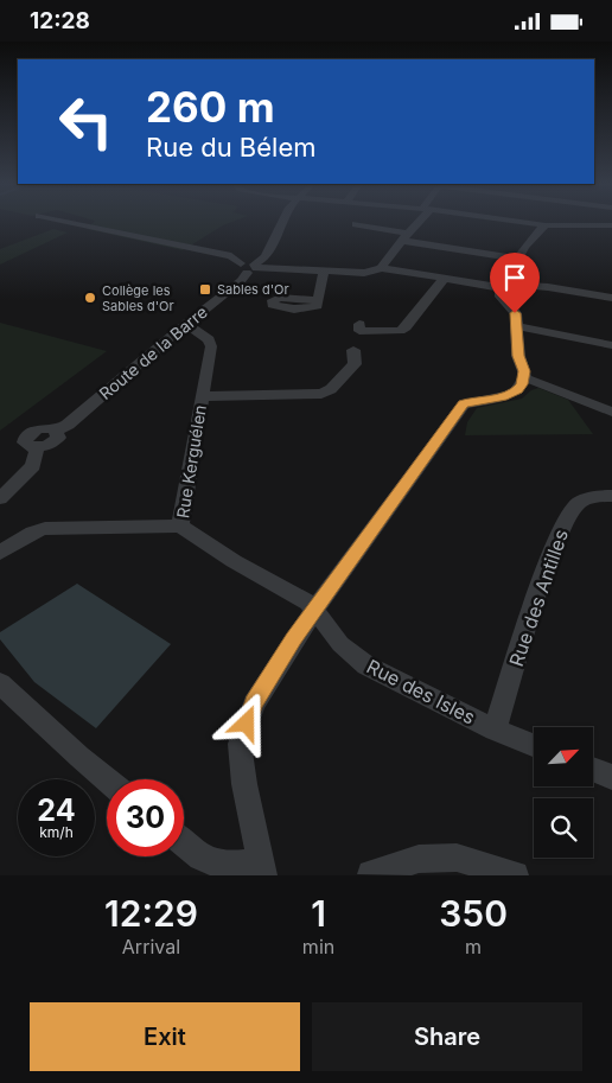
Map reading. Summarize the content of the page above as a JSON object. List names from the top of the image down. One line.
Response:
{"streets":{"street":["Route de la Barre","Rue Kerguélen","Rue des Antilles","Rue des Isles"]},"crossings":[["Route de la Barre","Rue Kerguélen"],["Rue Kerguélen","Rue des Isles"],["Rue des Antilles","Rue des Isles"]],"places":{"transit":["Sables d'Or"],"other":["Collège les Sables d'Or"]},"north":"top right","page":{"status":"12:28","turn":["260 m","Rue du Bélem"],"speed":"24 km/h","limit":"30","eta":["12:29","Arrival","1","min","350","m"],"buttons":["Exit","Share"]}}
